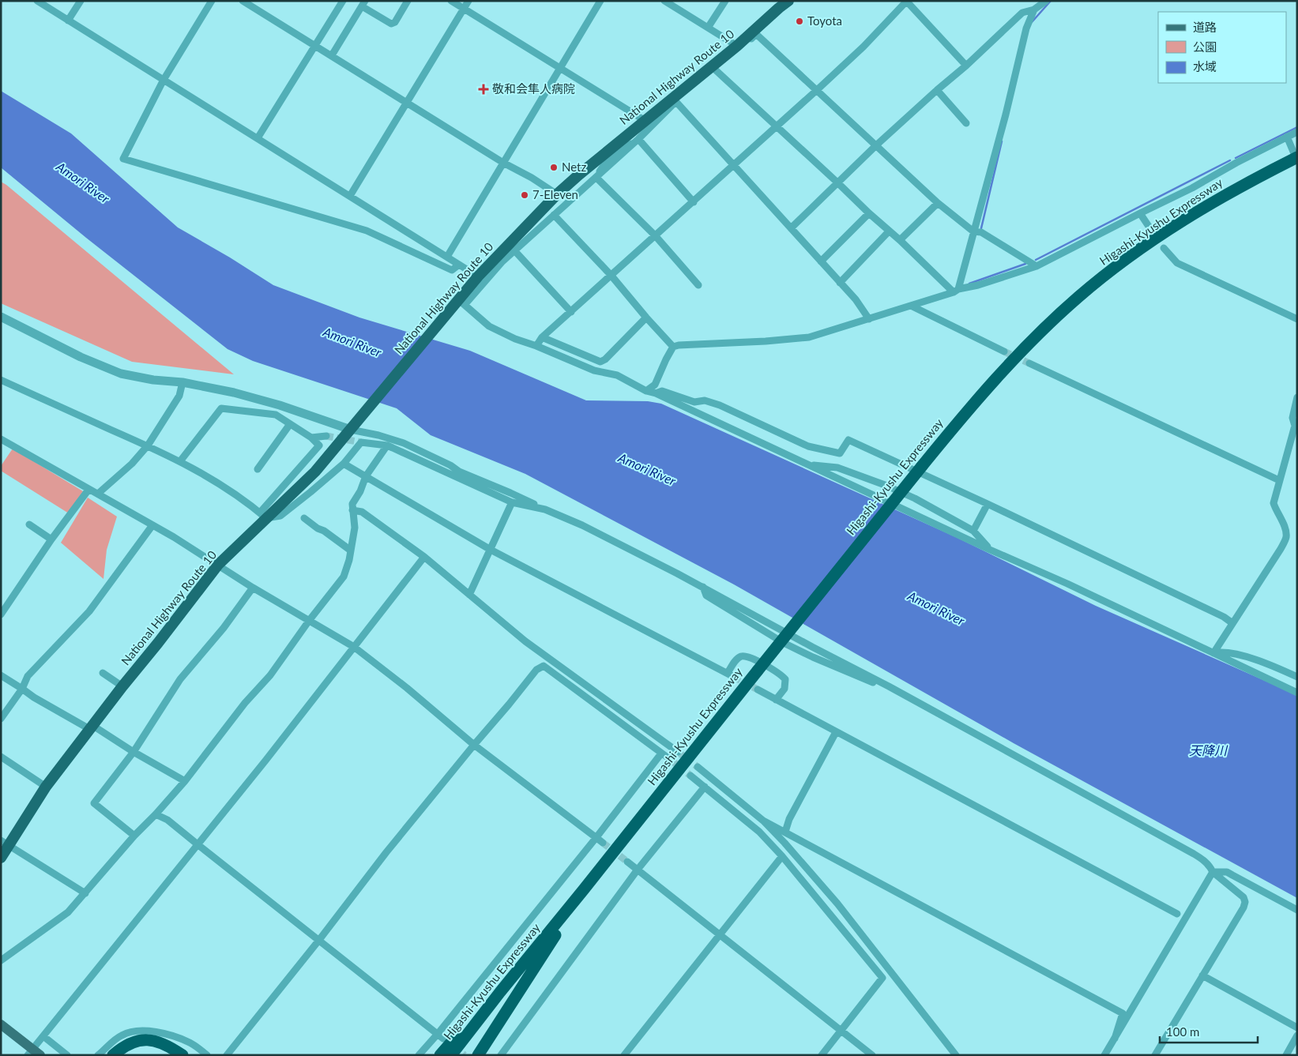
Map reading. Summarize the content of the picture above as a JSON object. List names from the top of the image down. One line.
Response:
{"streets":{"highway":["National Highway Route 10","Higashi-Kyushu Expressway"]},"water":["Amori River","天降川"],"places":{"other":["Toyota","Netz","7-Eleven"],"health":["敬和会隼人病院"]},"legend":["道路","公園","水域"],"scale_bar":"100 m"}
